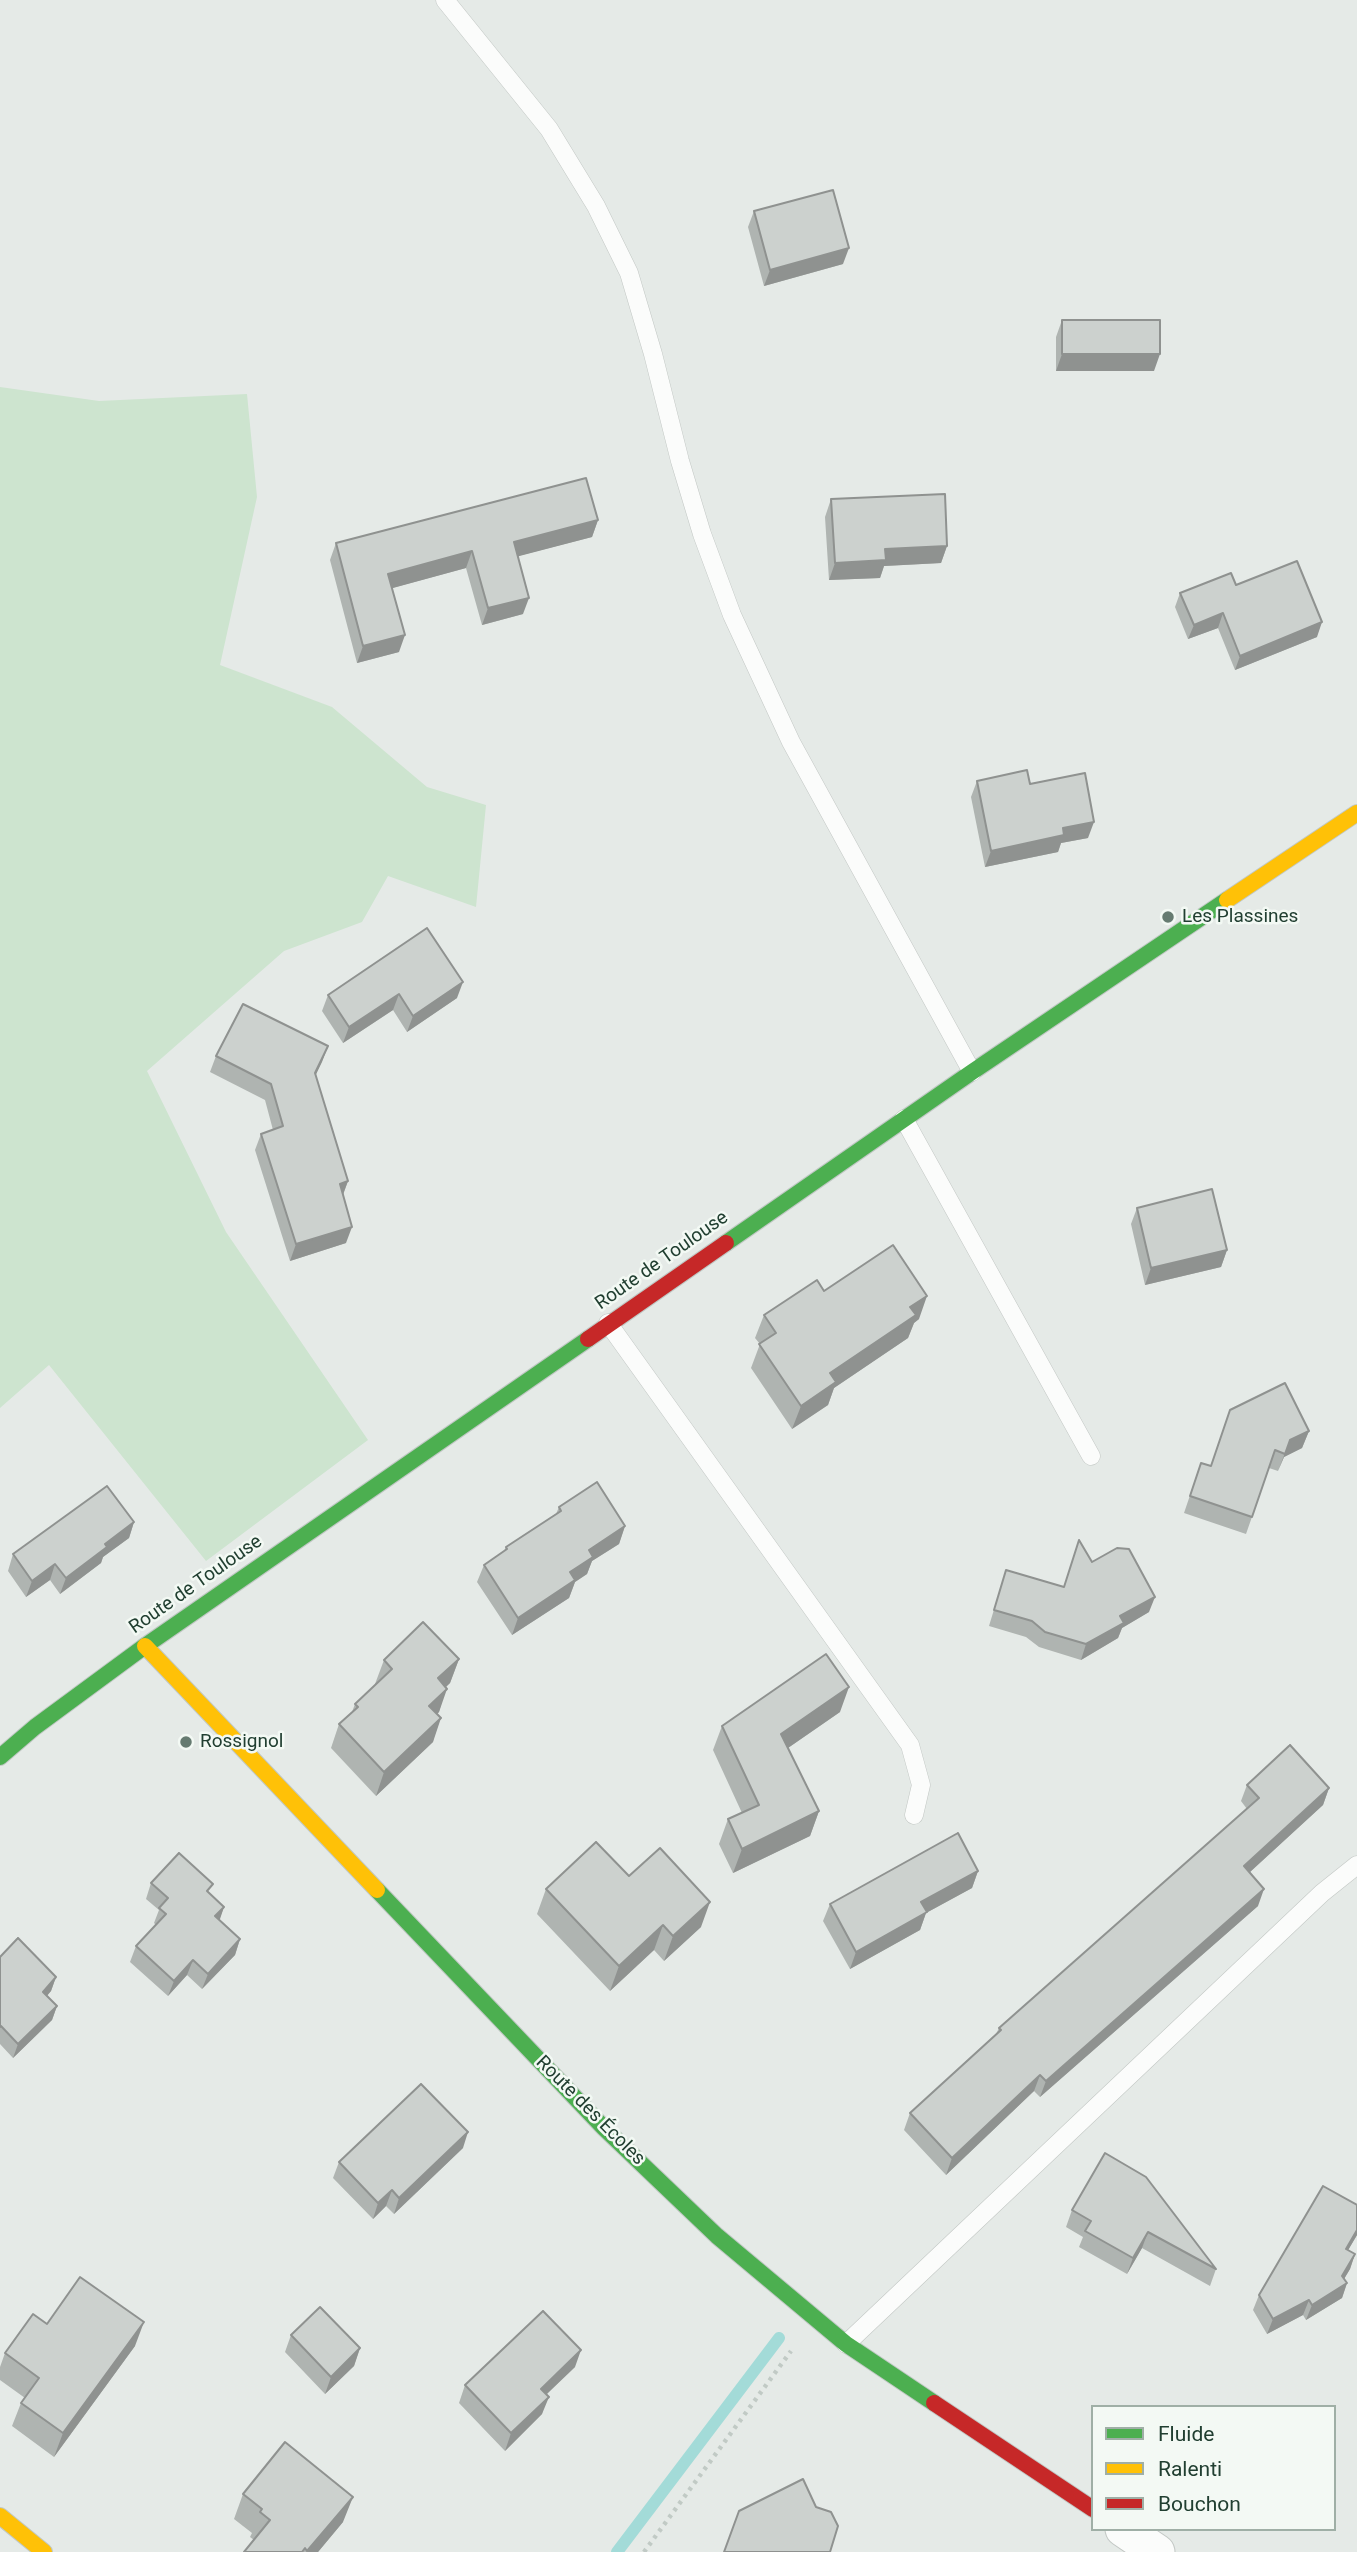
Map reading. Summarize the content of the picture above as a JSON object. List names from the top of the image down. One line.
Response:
{"streets":{"street":["Route de Toulouse","Route des Écoles"]},"crossings":[["Route de Toulouse","Route des Écoles"]],"places":["Les Plassines","Rossignol"],"legend":["Fluide","Ralenti","Bouchon"]}
